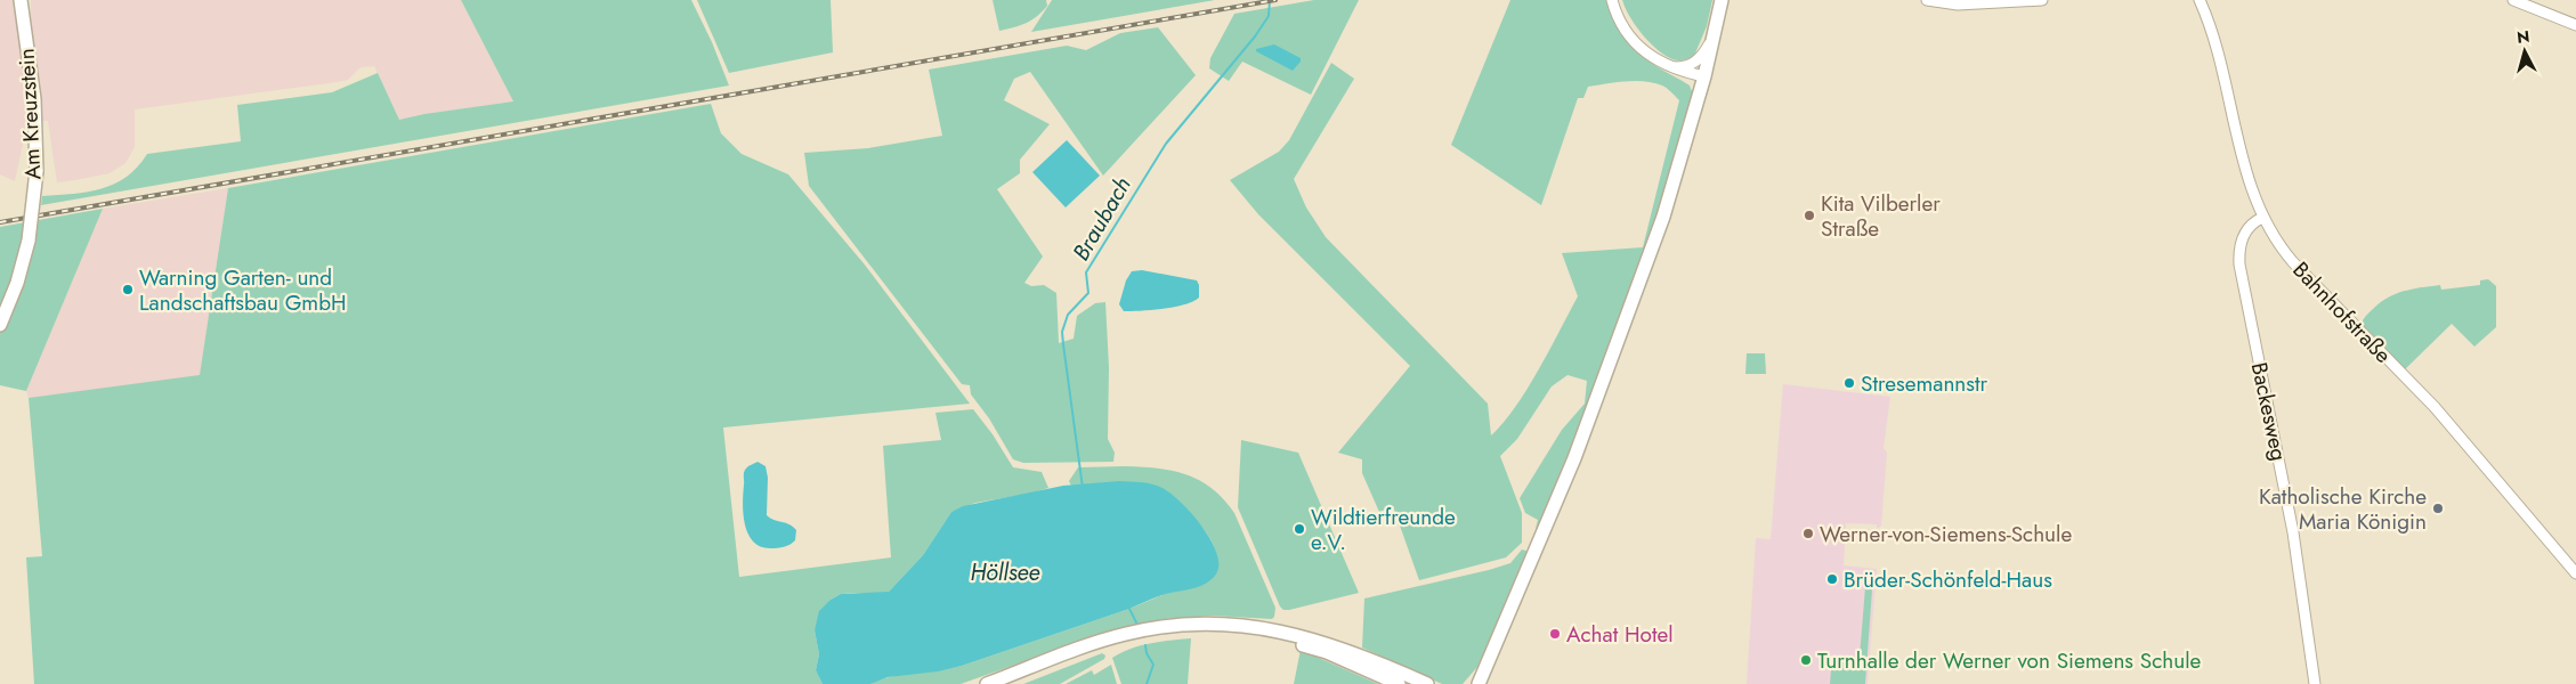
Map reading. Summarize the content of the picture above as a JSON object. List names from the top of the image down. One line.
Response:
{"streets":{"main road":["Am Kreuzstein"],"street":["Bahnhofstraße","Backesweg"]},"crossings":[["Bahnhofstraße","Backesweg"]],"water":["Braubach","Höllsee"],"places":["Kita Vilberler Straße","Warning Garten- und Landschaftsbau GmbH","Stresemannstr","Katholische Kirche Maria Königin","Wildtierfreunde e.V.","Werner-von-Siemens-Schule","Brüder-Schönfeld-Haus","Achat Hotel","Turnhalle der Werner von Siemens Schule"],"north":"top"}
